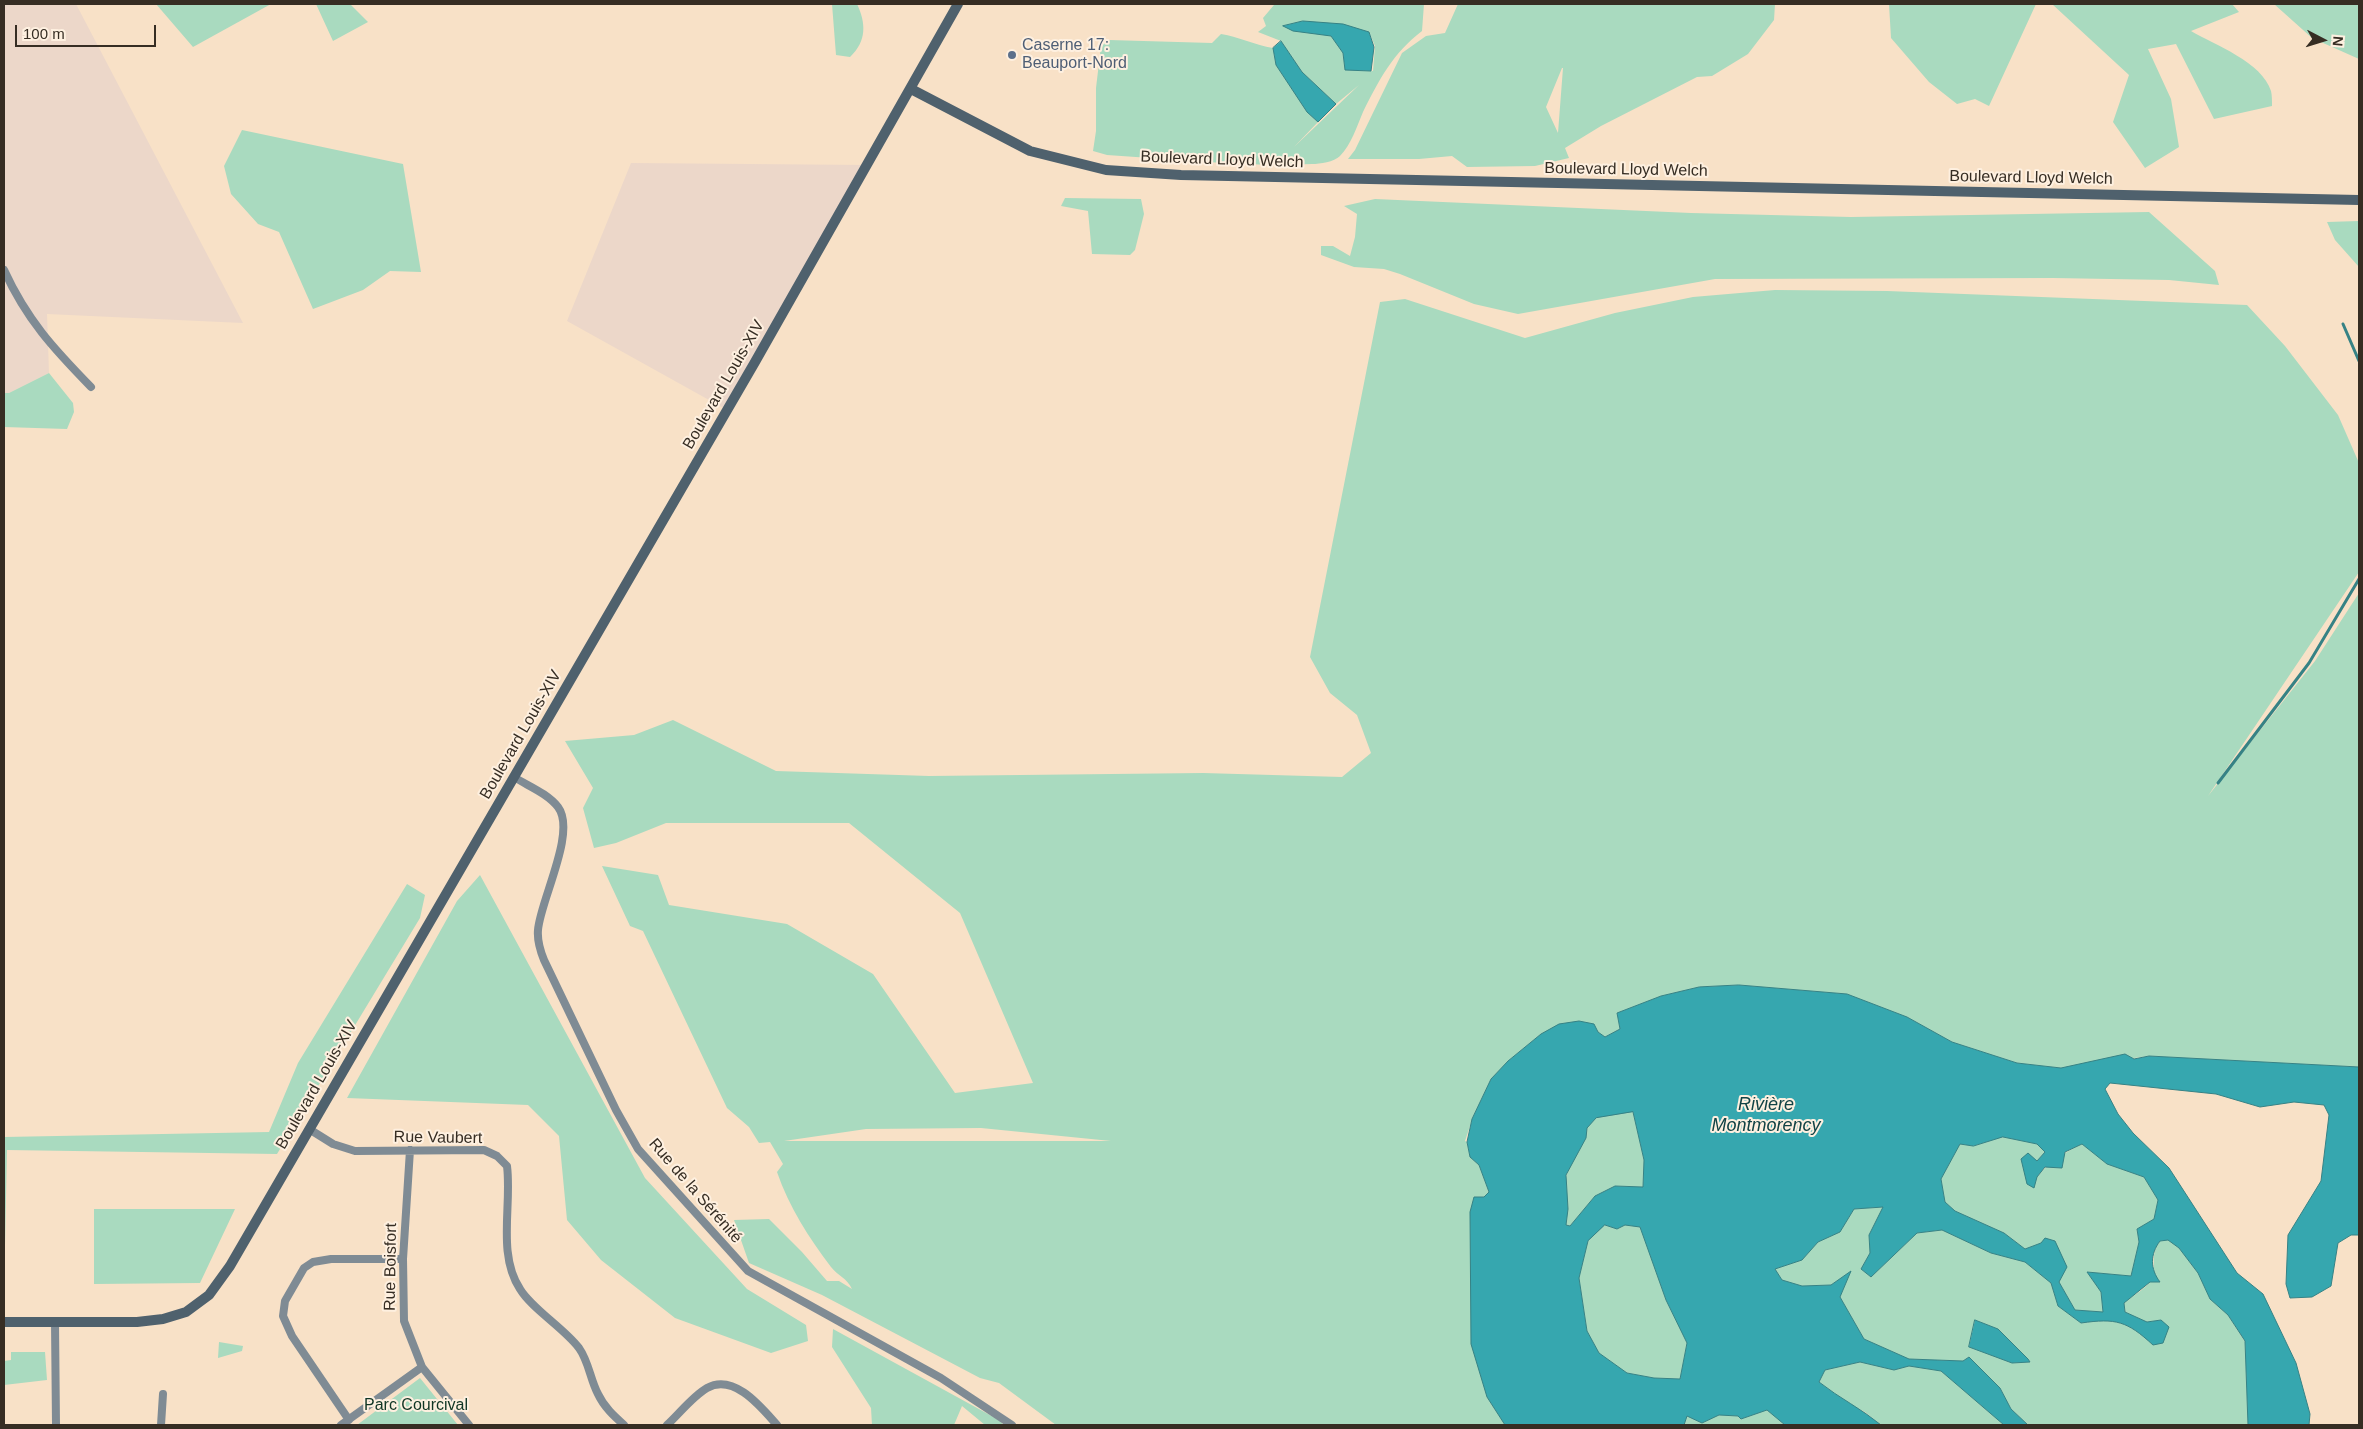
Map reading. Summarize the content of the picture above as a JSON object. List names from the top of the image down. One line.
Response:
{"streets":{"main road":["Boulevard Lloyd Welch","Boulevard Louis-XIV"],"street":["Rue Vaubert","Rue de la Sérénité","Rue Boisfort"]},"crossings":[["Boulevard Lloyd Welch","Boulevard Louis-XIV"],["Boulevard Louis-XIV","Rue Vaubert"],["Boulevard Louis-XIV","Rue de la Sérénité"],["Rue Vaubert","Rue Boisfort"]],"water":["Rivière Montmorency"],"parks":["Parc Courcival"],"places":["Caserne 17: Beauport-Nord"],"scale_bar":"100 m","north":"right"}
